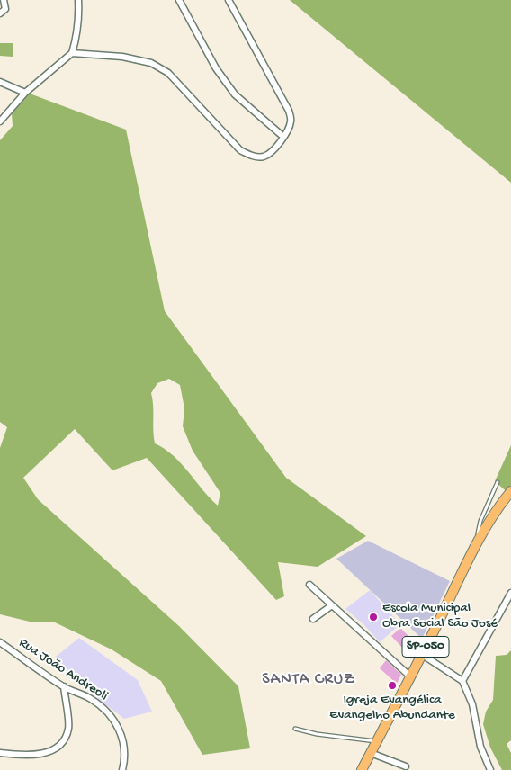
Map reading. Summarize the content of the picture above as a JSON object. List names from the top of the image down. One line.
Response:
{"streets":{"main road":["SP-050"],"street":["Rua João Andreoli"]},"districts":["SANTA CRUZ"],"places":["Escola Municipal Obra Social São José","Igreja Evangélica Evangelho Abundante"]}
